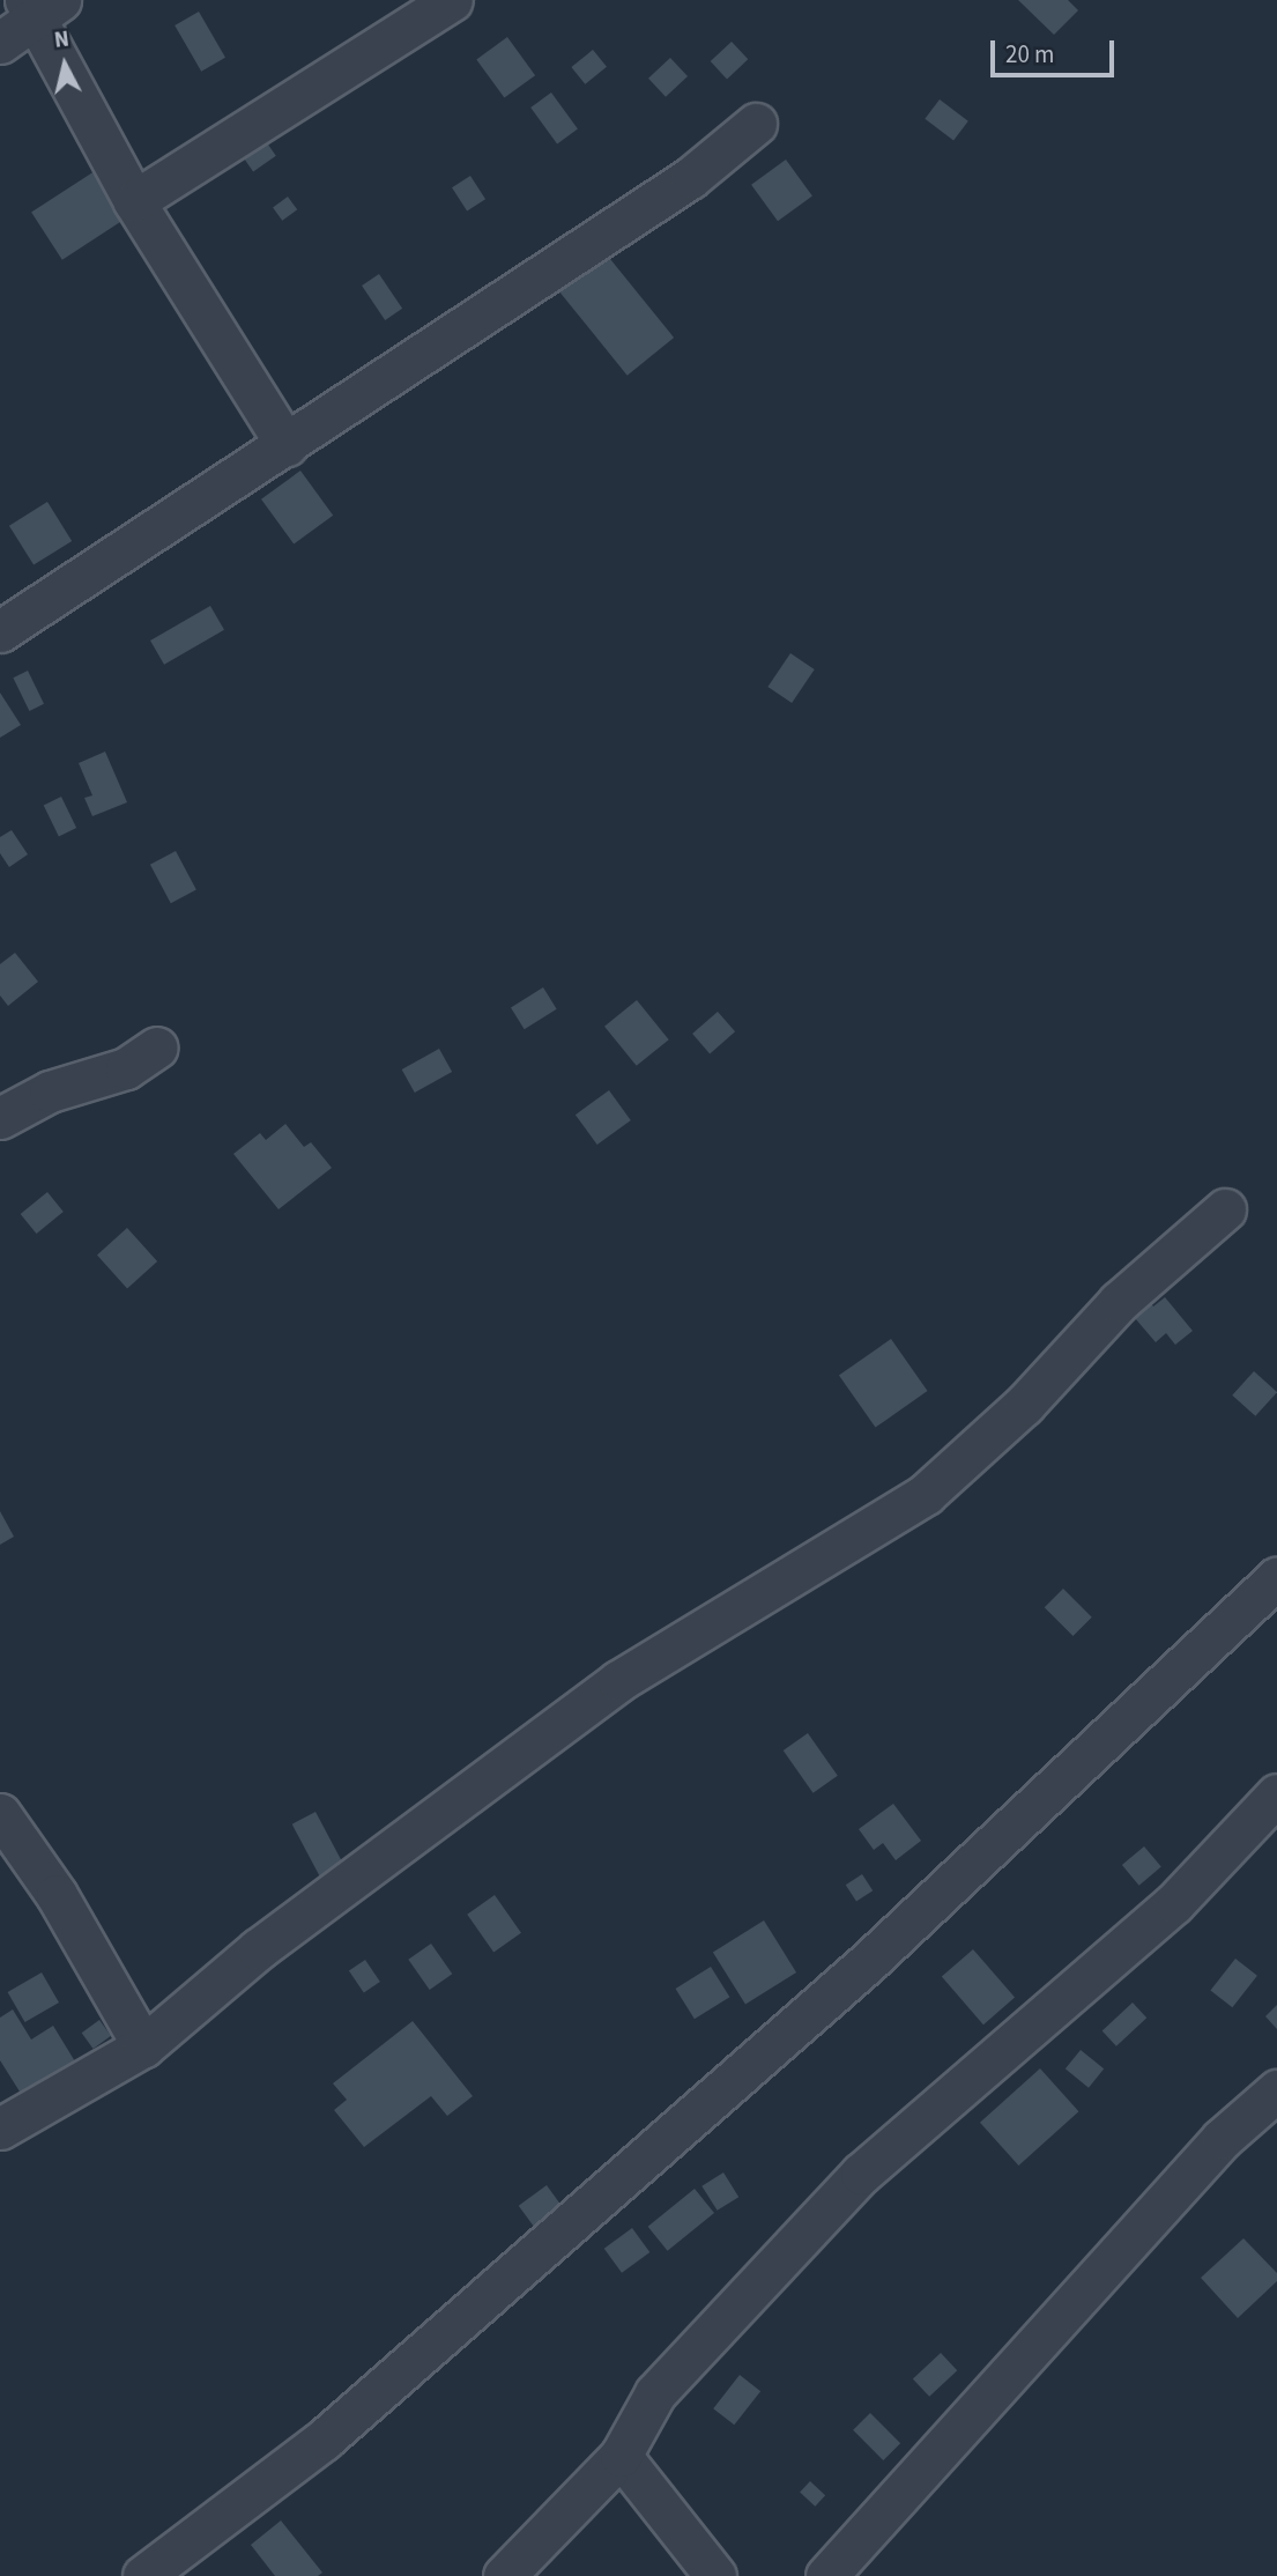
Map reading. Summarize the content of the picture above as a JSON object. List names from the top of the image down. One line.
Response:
{"scale_bar":"20 m","north":"top"}
